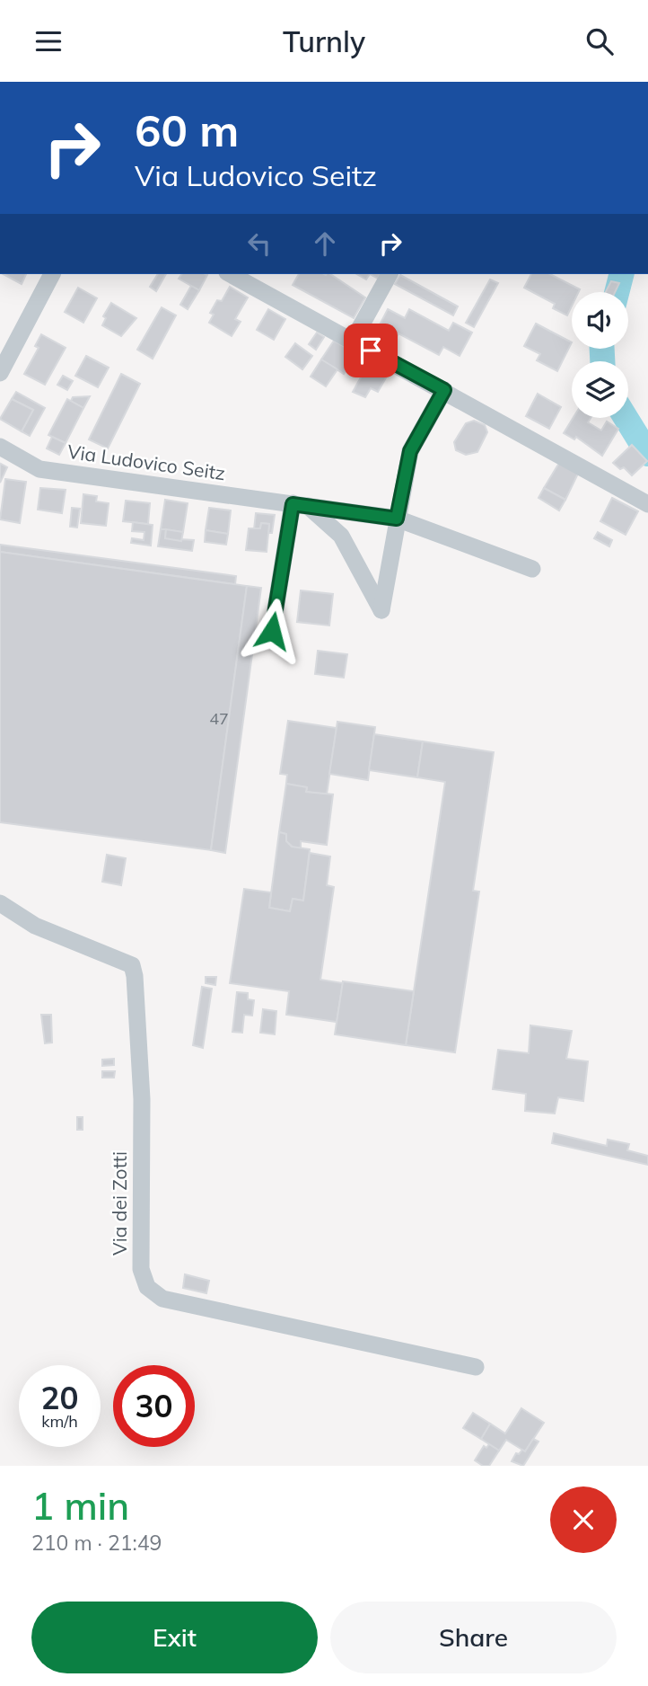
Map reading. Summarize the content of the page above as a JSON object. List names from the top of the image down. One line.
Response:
{"streets":{"street":["Via Ludovico Seitz","Via dei Zotti"]},"house_numbers":["47"],"page":{"header":"Turnly","turn":["60 m","Via Ludovico Seitz"],"speed":"20 km/h","limit":"30","heading":["1 min","210 m · 21:49"],"buttons":["Exit","Share"]}}
